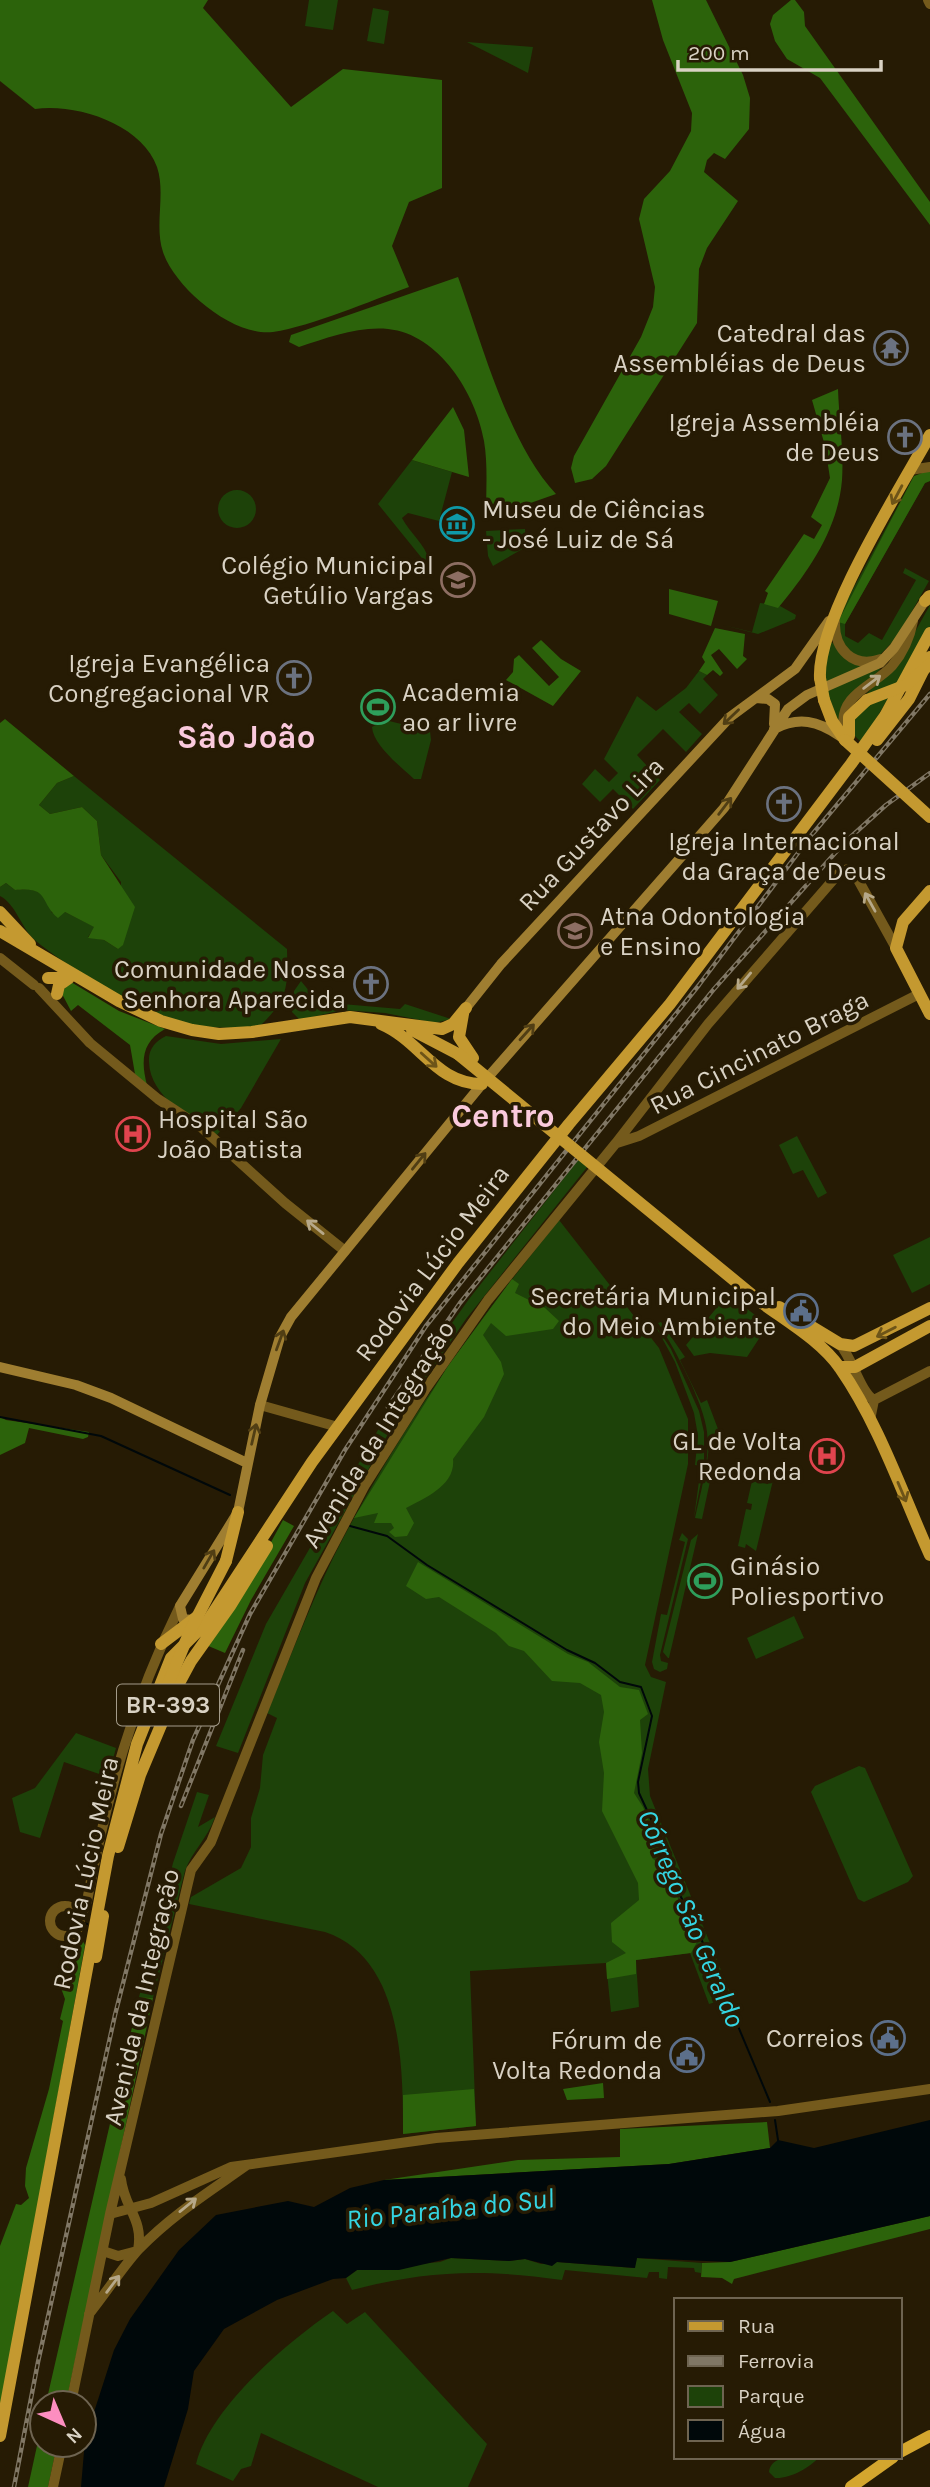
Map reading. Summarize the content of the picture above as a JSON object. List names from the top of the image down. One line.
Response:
{"streets":{"main road":["Rua Gustavo Lira","Rodovia Lúcio Meira","BR-393"],"street":["Rua Cincinato Braga","Avenida da Integração"]},"crossings":[["Rua Cincinato Braga","Avenida da Integração"]],"districts":["São João","Centro"],"water":["Córrego São Geraldo","Rio Paraíba do Sul"],"places":{"temple":["Catedral das Assembléias de Deus"],"church":["Igreja Assembléia de Deus","Igreja Evangélica Congregacional VR","Igreja Internacional da Graça de Deus","Comunidade Nossa Senhora Aparecida"],"museum":["Museu de Ciências - José Luiz de Sá"],"school or university":["Colégio Municipal Getúlio Vargas","Atna Odontologia e Ensino"],"sports":["Academia ao ar livre","Ginásio Poliesportivo"],"hospital":["Hospital São João Batista","GL de Volta Redonda"],"public building":["Secretária Municipal do Meio Ambiente","Correios","Fórum de Volta Redonda"]},"legend":["Rua","Ferrovia","Parque","Água"],"scale_bar":"200 m","north":"bottom right"}
